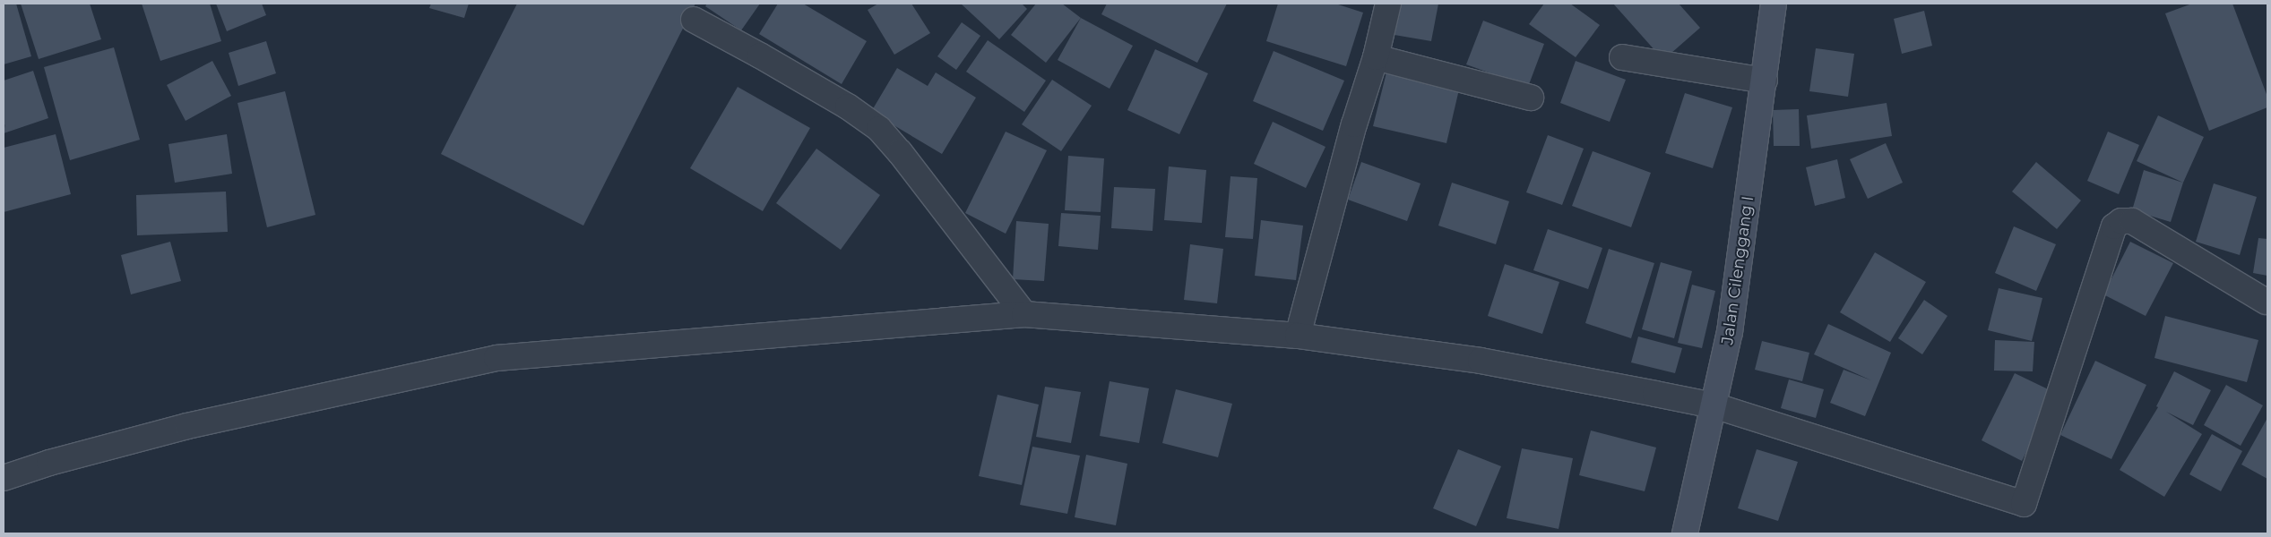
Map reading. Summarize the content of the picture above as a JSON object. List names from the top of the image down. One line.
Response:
{"streets":{"street":["Jalan Cilenggang I"]}}
